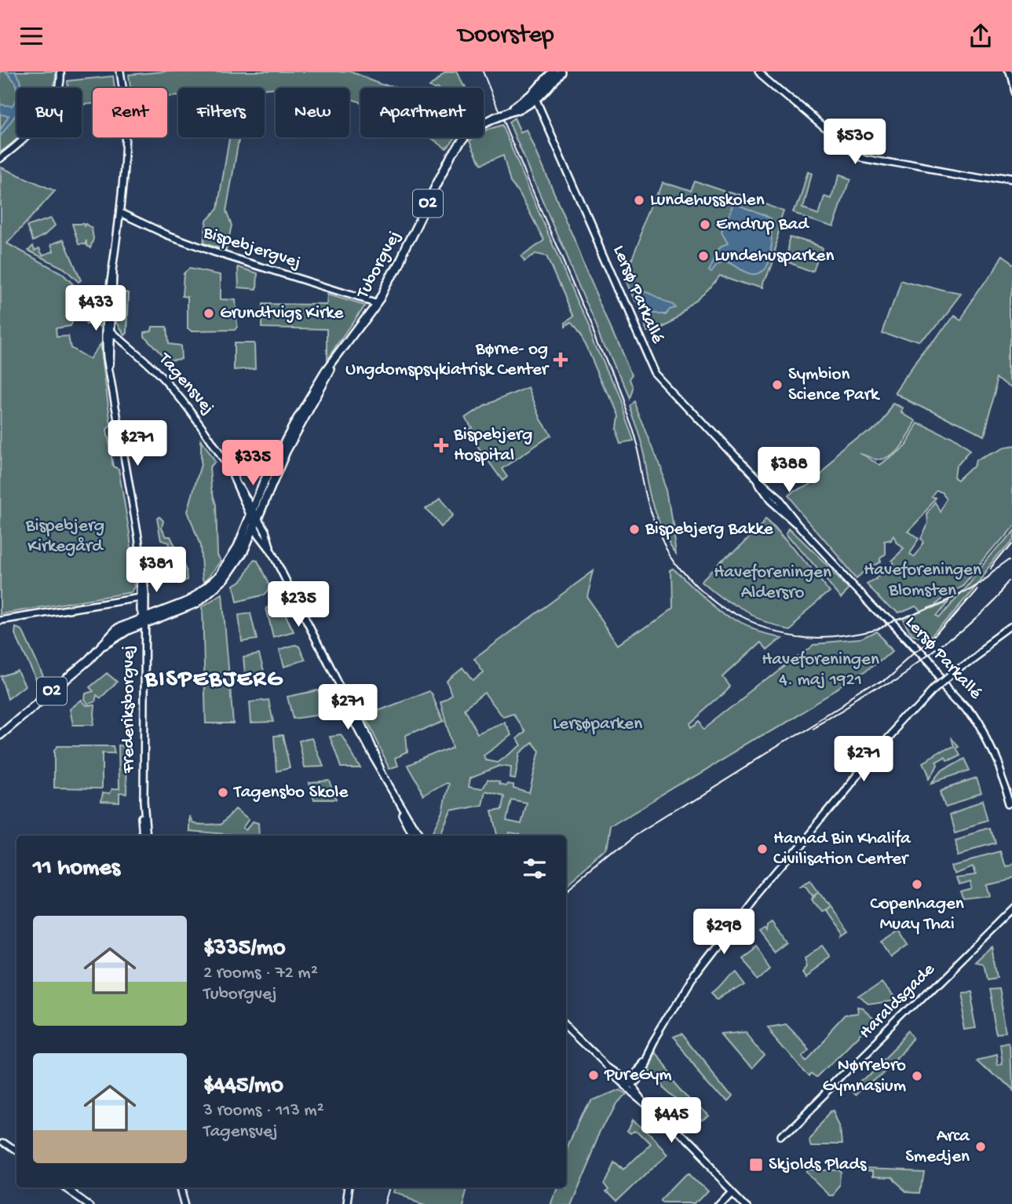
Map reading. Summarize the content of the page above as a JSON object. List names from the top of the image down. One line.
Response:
{"streets":{"main road":["O2","Tuborgvej"],"street":["Bispebjergvej","Lersø Parkallé","Tagensvej","Frederiksborgvej","Haraldsgade"]},"crossings":[["O2","Tuborgvej"],["O2","Tagensvej"],["O2","Frederiksborgvej"],["Bispebjergvej","Tuborgvej"],["Bispebjergvej","Frederiksborgvej"],["Tuborgvej","Lersø Parkallé"],["Tuborgvej","Tagensvej"],["Tuborgvej","Frederiksborgvej"],["Tagensvej","Frederiksborgvej"]],"districts":["BISPEBJERG"],"parks":["Bispebjerg Kirkegård","Haveforeningen Blomsten","Haveforeningen Aldersro","Haveforeningen 4. maj 1921","Lersøparken"],"places":{"other":["Lundehusskolen","Emdrup Bad","Lundehusparken","Grundtvigs Kirke","Symbion Science Park","Bispebjerg Bakke","Tagensbo Skole","Hamad Bin Khalifa Civilisation Center","Copenhagen Muay Thai","PureGym","Nørrebro Gymnasium","Arca Smedjen"],"health":["Børne- og Ungdomspsykiatrisk Center","Bispebjerg Hospital"],"transit":["Skjolds Plads"]},"page":{"header":"Doorstep","chip":["Buy","Rent","Filters","New","Apartment"],"price":["$530","$433","$271","$335","$388","$381","$235","$271","$271","$298","$445"],"heading":"11 homes","list":[{"name":"$335/mo","note":"2 rooms · 72 m² · Tuborgvej"},{"name":"$445/mo","note":"3 rooms · 113 m² · Tagensvej"}]}}
